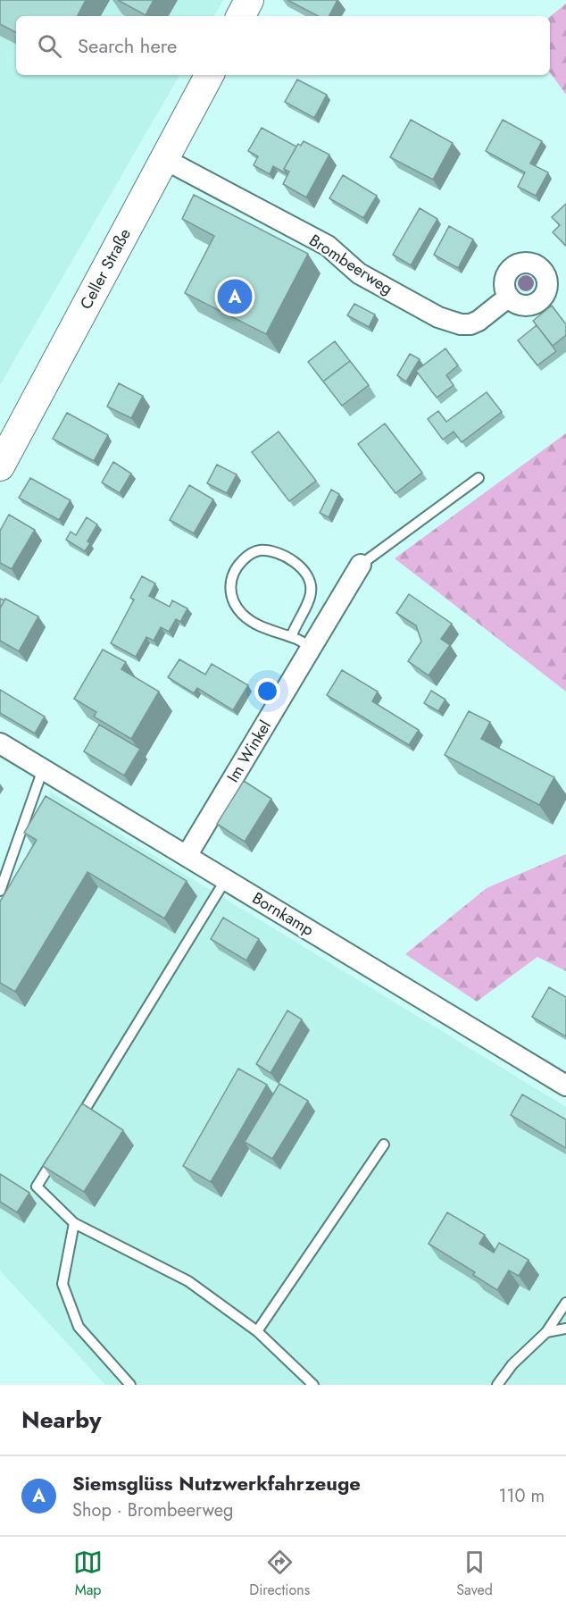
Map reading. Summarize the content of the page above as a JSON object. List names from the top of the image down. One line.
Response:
{"streets":{"main road":["Celler Straße"],"street":["Brombeerweg","Im Winkel","Bornkamp"]},"crossings":[["Brombeerweg","Celler Straße"],["Im Winkel","Bornkamp"]],"page":{"search":"Search here","pins":"A","heading":"Nearby","list":[{"mark":"A","name":"Siemsglüss Nutzwerkfahrzeuge","note":"Shop · Brombeerweg","value":"110 m"}],"nav":["Map","Directions","Saved"]}}
